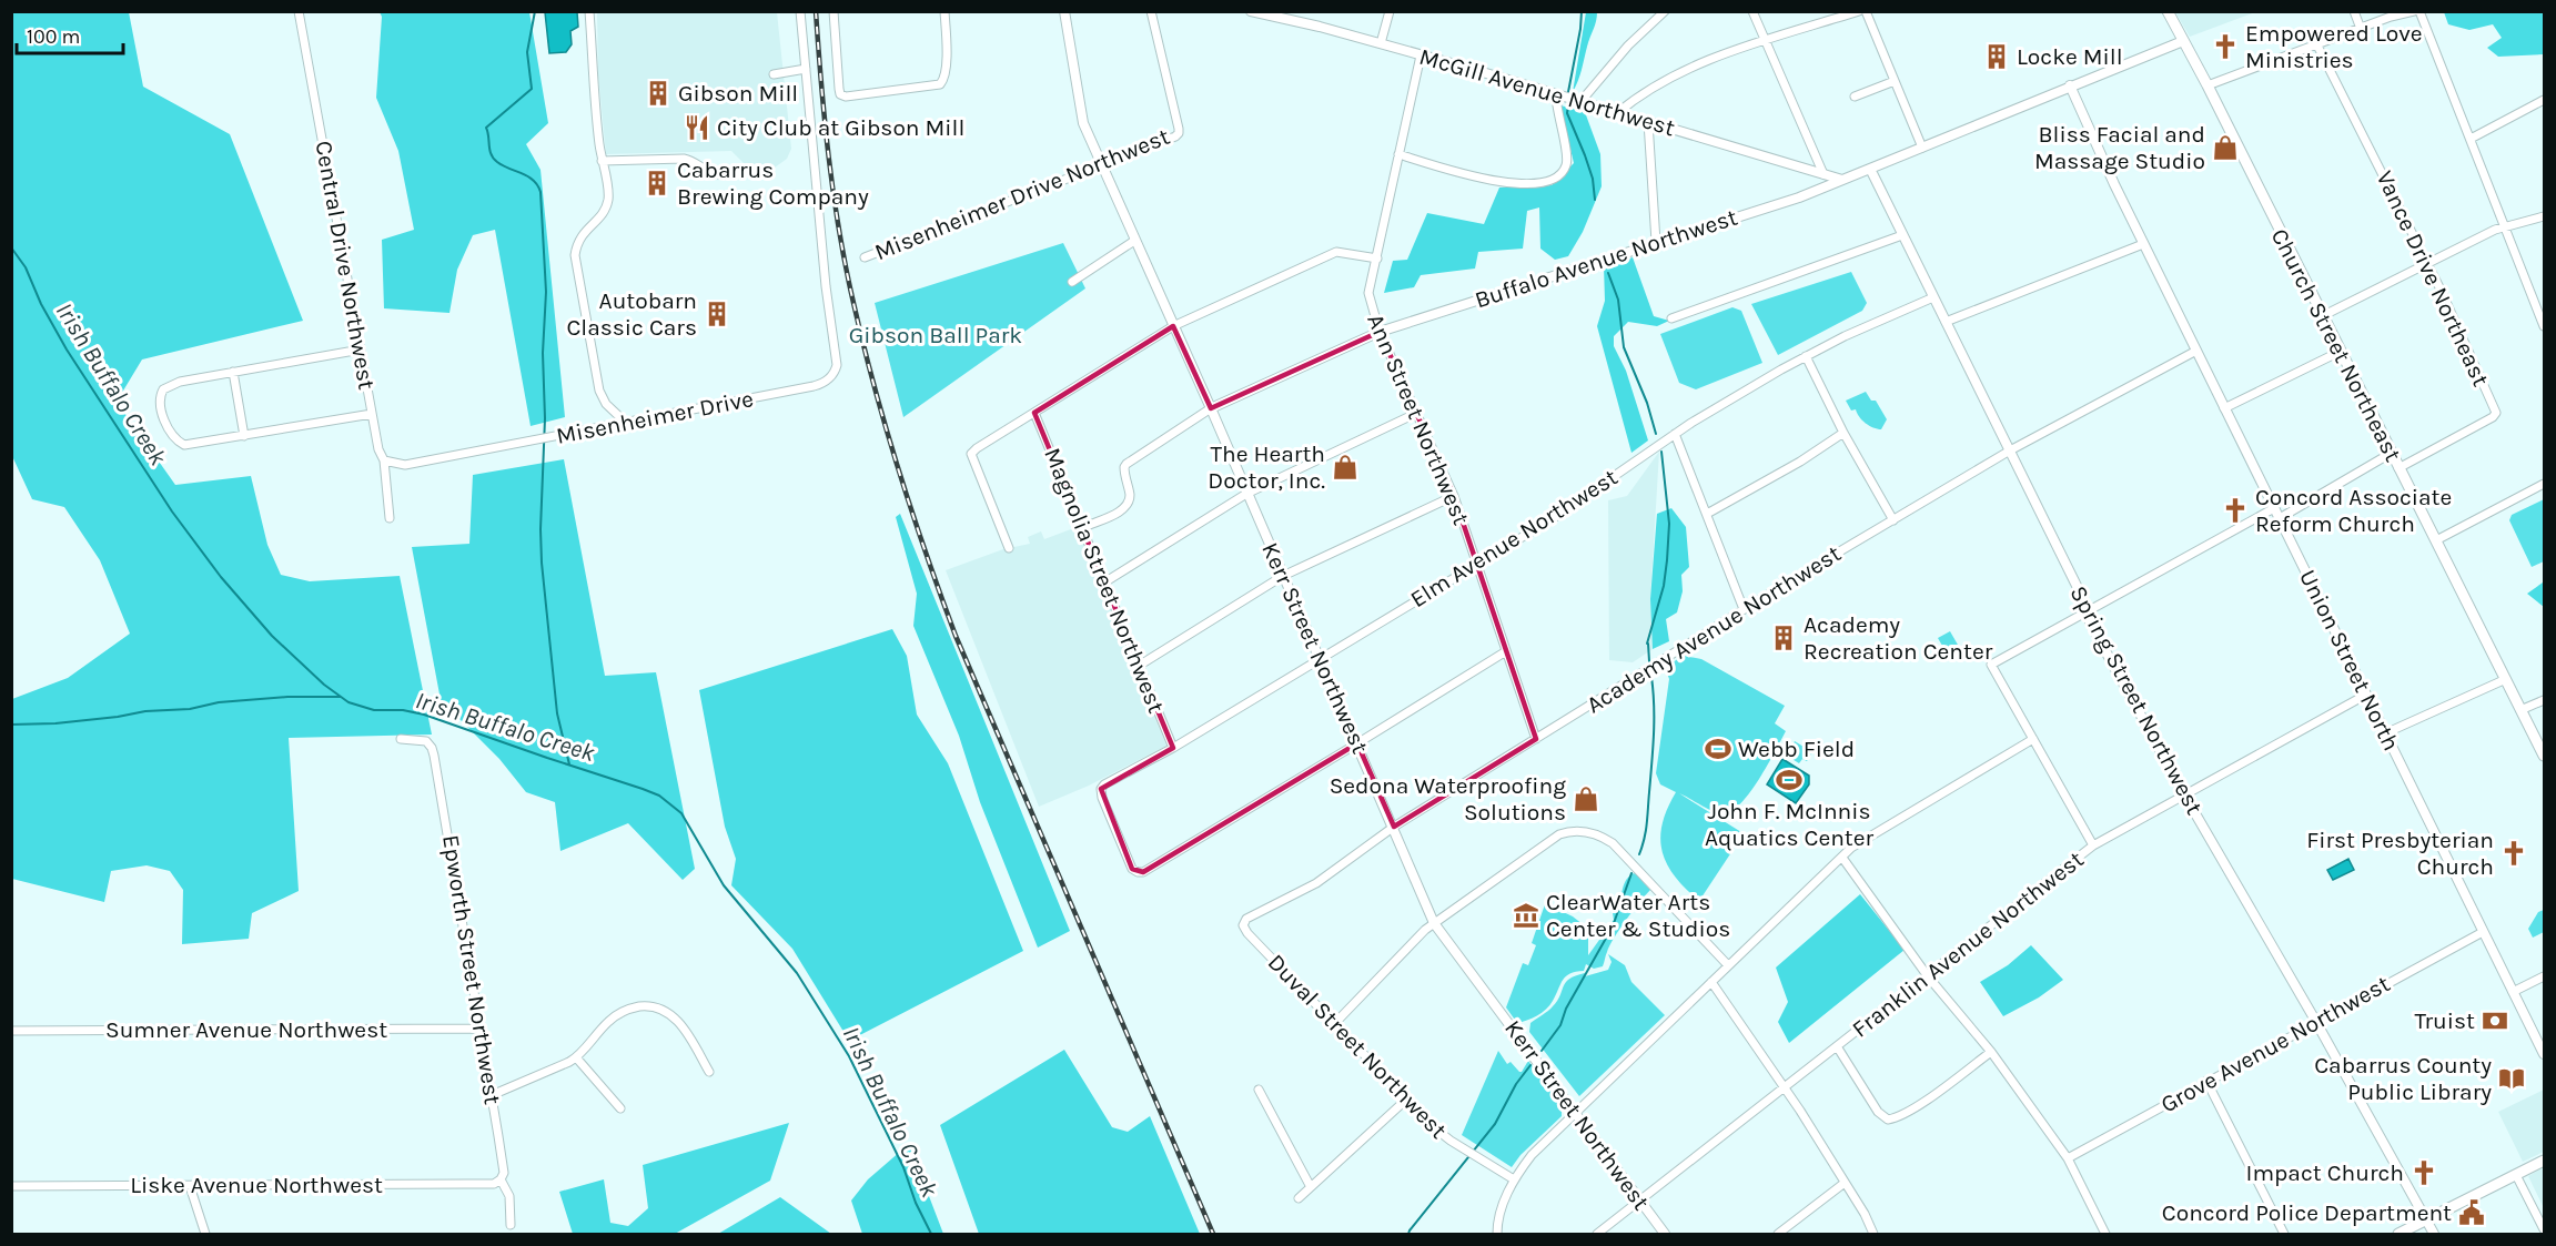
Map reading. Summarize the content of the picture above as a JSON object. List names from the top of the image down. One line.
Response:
{"streets":{"main road":["Church Street Northeast"],"street":["McGill Avenue Northwest","Misenheimer Drive Northwest","Buffalo Avenue Northwest","Central Drive Northwest","Vance Drive Northeast","Misenheimer Drive","Ann Street Northwest","Elm Avenue Northwest","Magnolia Street Northwest","Academy Avenue Northwest","Kerr Street Northwest","Union Street North","Spring Street Northwest","Franklin Avenue Northwest","Epworth Street Northwest","Sumner Avenue Northwest","Grove Avenue Northwest","Duval Street Northwest","Liske Avenue Northwest"]},"crossings":[["McGill Avenue Northwest","Buffalo Avenue Northwest"],["McGill Avenue Northwest","Ann Street Northwest"],["Misenheimer Drive Northwest","Kerr Street Northwest"],["Buffalo Avenue Northwest","Church Street Northeast"],["Buffalo Avenue Northwest","Ann Street Northwest"],["Buffalo Avenue Northwest","Magnolia Street Northwest"],["Buffalo Avenue Northwest","Kerr Street Northwest"],["Buffalo Avenue Northwest","Union Street North"],["Buffalo Avenue Northwest","Spring Street Northwest"],["Central Drive Northwest","Misenheimer Drive"],["Vance Drive Northeast","Church Street Northeast"],["Ann Street Northwest","Elm Avenue Northwest"],["Ann Street Northwest","Academy Avenue Northwest"],["Elm Avenue Northwest","Magnolia Street Northwest"],["Elm Avenue Northwest","Kerr Street Northwest"],["Elm Avenue Northwest","Spring Street Northwest"],["Academy Avenue Northwest","Kerr Street Northwest"],["Academy Avenue Northwest","Union Street North"],["Academy Avenue Northwest","Spring Street Northwest"],["Academy Avenue Northwest","Duval Street Northwest"],["Kerr Street Northwest","Franklin Avenue Northwest"],["Union Street North","Franklin Avenue Northwest"],["Union Street North","Grove Avenue Northwest"],["Spring Street Northwest","Franklin Avenue Northwest"],["Spring Street Northwest","Grove Avenue Northwest"],["Epworth Street Northwest","Sumner Avenue Northwest"],["Epworth Street Northwest","Liske Avenue Northwest"]],"water":["Irish Buffalo Creek"],"parks":["Gibson Ball Park"],"places":{"church":["Empowered Love Ministries","Concord Associate Reform Church","First Presbyterian Church","Impact Church"],"building":["Locke Mill","Gibson Mill","Cabarrus Brewing Company","Autobarn Classic Cars","Academy Recreation Center"],"restaurant":["City Club at Gibson Mill"],"shop":["Bliss Facial and Massage Studio","The Hearth Doctor, Inc.","Sedona Waterproofing Solutions"],"sports":["Webb Field","John F. McInnis Aquatics Center"],"museum":["ClearWater Arts Center & Studios"],"bank":["Truist"],"library":["Cabarrus County Public Library"],"public building":["Concord Police Department"]},"scale_bar":"100 m"}
